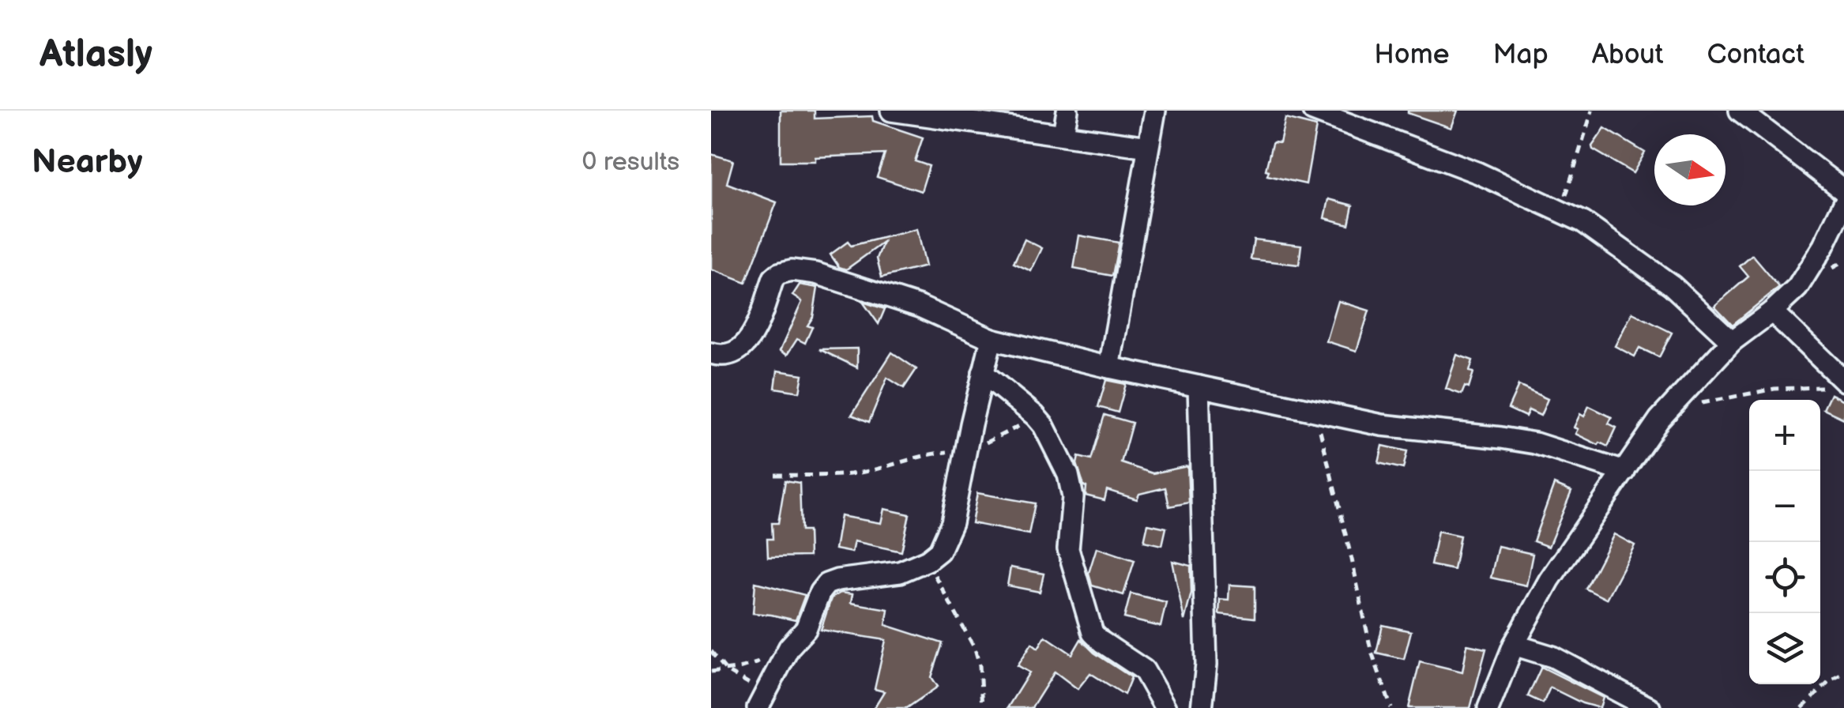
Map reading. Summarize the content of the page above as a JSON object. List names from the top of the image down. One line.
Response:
{"north":"right","page":{"header":"Atlasly","nav":["Home","Map","About","Contact"],"heading":["Nearby","0 results"],"map_buttons":["+","−"]}}
